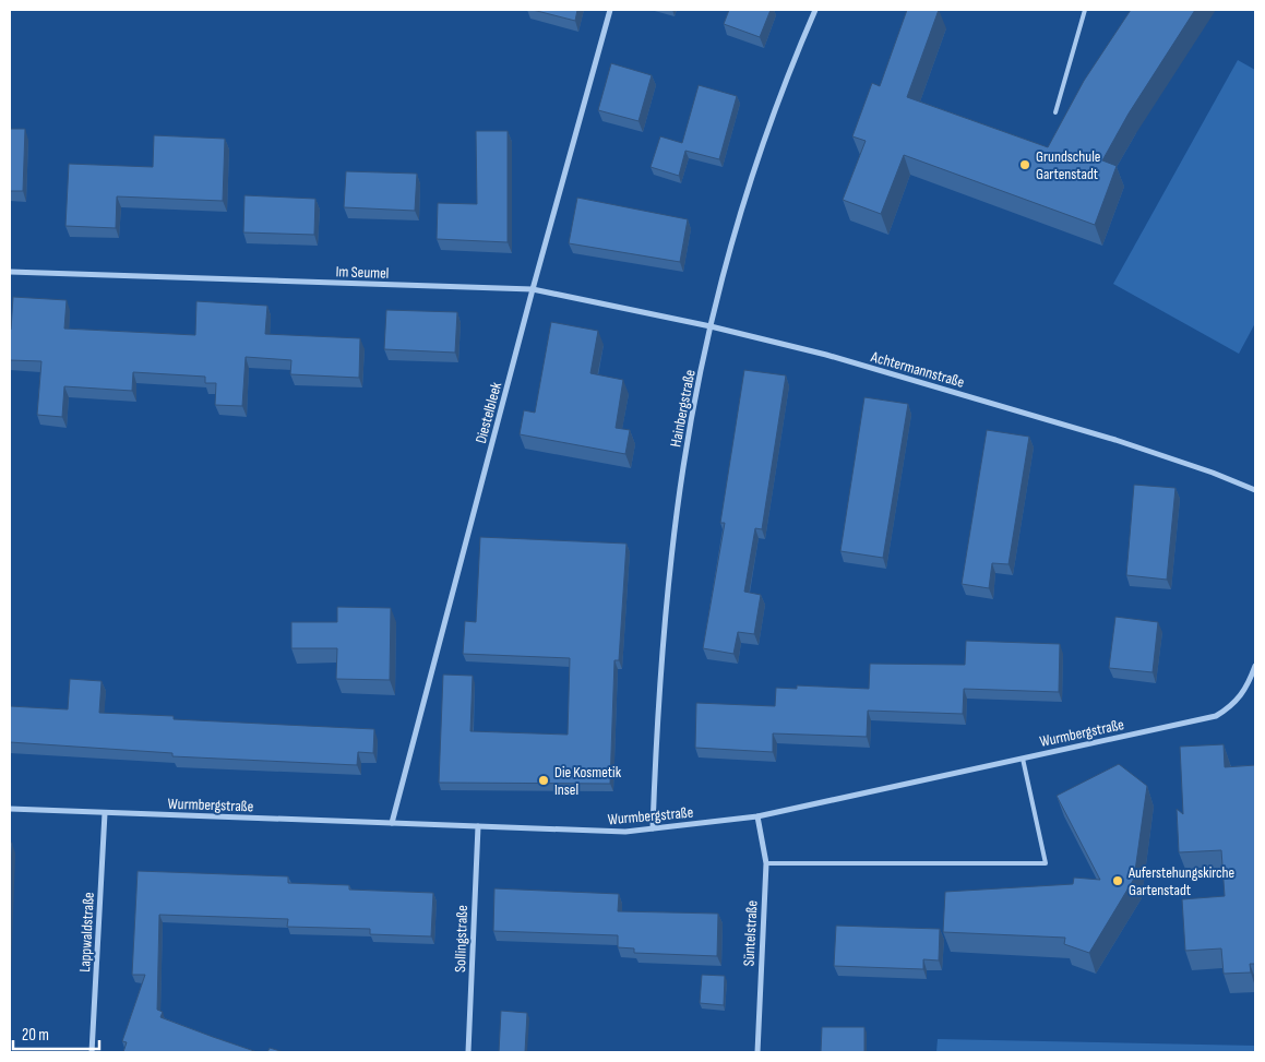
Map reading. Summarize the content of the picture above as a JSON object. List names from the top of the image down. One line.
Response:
{"streets":{"street":["Im Seumel","Achtermannstraße","Hainbergstraße","Diestelbleek","Wurmbergstraße","Lappwaldstraße","Süntelstraße","Sollingstraße"]},"crossings":[["Im Seumel","Achtermannstraße"],["Im Seumel","Hainbergstraße"],["Im Seumel","Diestelbleek"],["Achtermannstraße","Hainbergstraße"],["Hainbergstraße","Wurmbergstraße"],["Diestelbleek","Wurmbergstraße"],["Wurmbergstraße","Lappwaldstraße"],["Wurmbergstraße","Süntelstraße"],["Wurmbergstraße","Sollingstraße"]],"places":["Grundschule Gartenstadt","Die Kosmetik Insel","Auferstehungskirche Gartenstadt"],"scale_bar":"20 m"}
